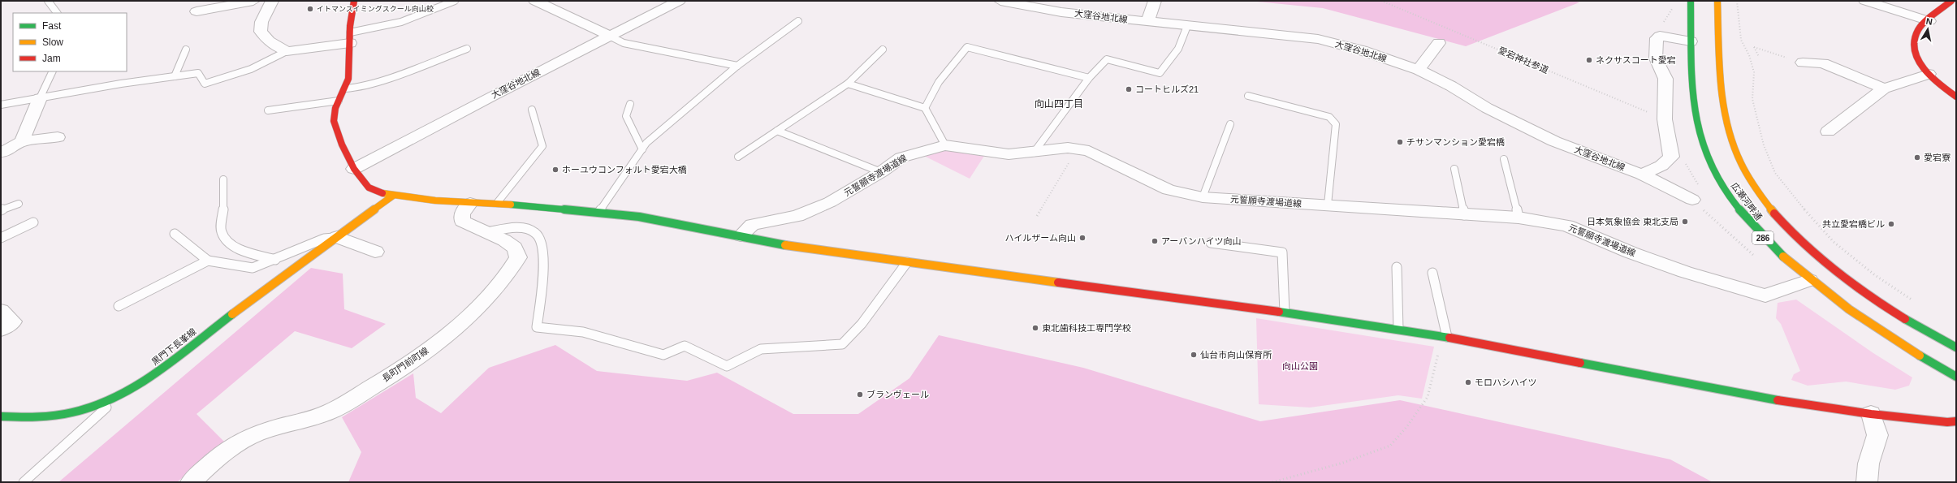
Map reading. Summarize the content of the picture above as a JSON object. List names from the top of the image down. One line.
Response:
{"streets":{"main road":["広瀬河畔通","286","黒門下長峯線"],"street":["大窪谷地北線","元誓願寺渡場道線","長町門前町線"],"path":["愛宕神社参道"]},"crossings":[["元誓願寺渡場道線","広瀬河畔通"]],"districts":["向山四丁目"],"parks":["向山公園"],"places":["イトマンスイミングスクール向山校","ネクサスコート愛宕","コートヒルズ21","チサンマンション愛宕橋","愛宕寮","ホーユウコンフォルト愛宕大橋","日本気象協会 東北支局","共立愛宕橋ビル","ハイルザーム向山","アーバンハイツ向山","東北歯科技工専門学校","仙台市向山保育所","モロハシハイツ","ブランヴェール"],"legend":["Fast","Slow","Jam"],"north":"top"}
